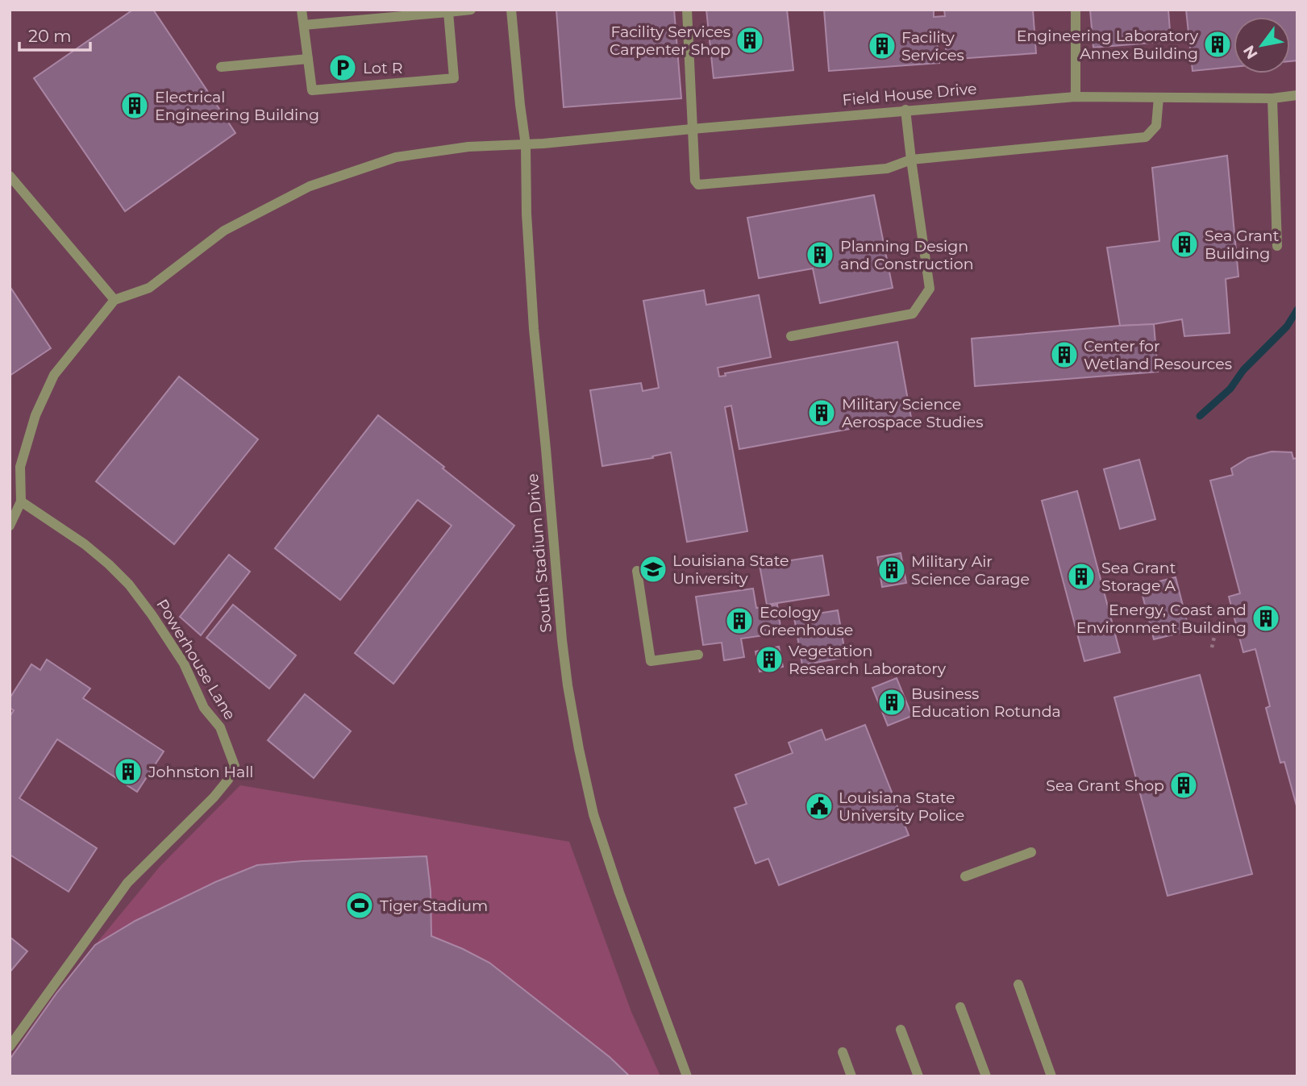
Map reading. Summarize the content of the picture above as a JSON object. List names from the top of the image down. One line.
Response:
{"streets":{"street":["Field House Drive","South Stadium Drive","Powerhouse Lane"]},"crossings":[["Field House Drive","South Stadium Drive"]],"places":{"building":["Facility Services Carpenter Shop","Engineering Laboratory Annex Building","Facility Services","Electrical Engineering Building","Sea Grant Building","Planning Design and Construction","Center for Wetland Resources","Military Science Aerospace Studies","Military Air Science Garage","Sea Grant Storage A","Energy, Coast and Environment Building","Ecology Greenhouse","Vegetation Research Laboratory","Business Education Rotunda","Johnston Hall","Sea Grant Shop"],"parking":["Lot R"],"school or university":["Louisiana State University"],"public building":["Louisiana State University Police"],"sports":["Tiger Stadium"]},"scale_bar":"20 m","north":"bottom left"}
